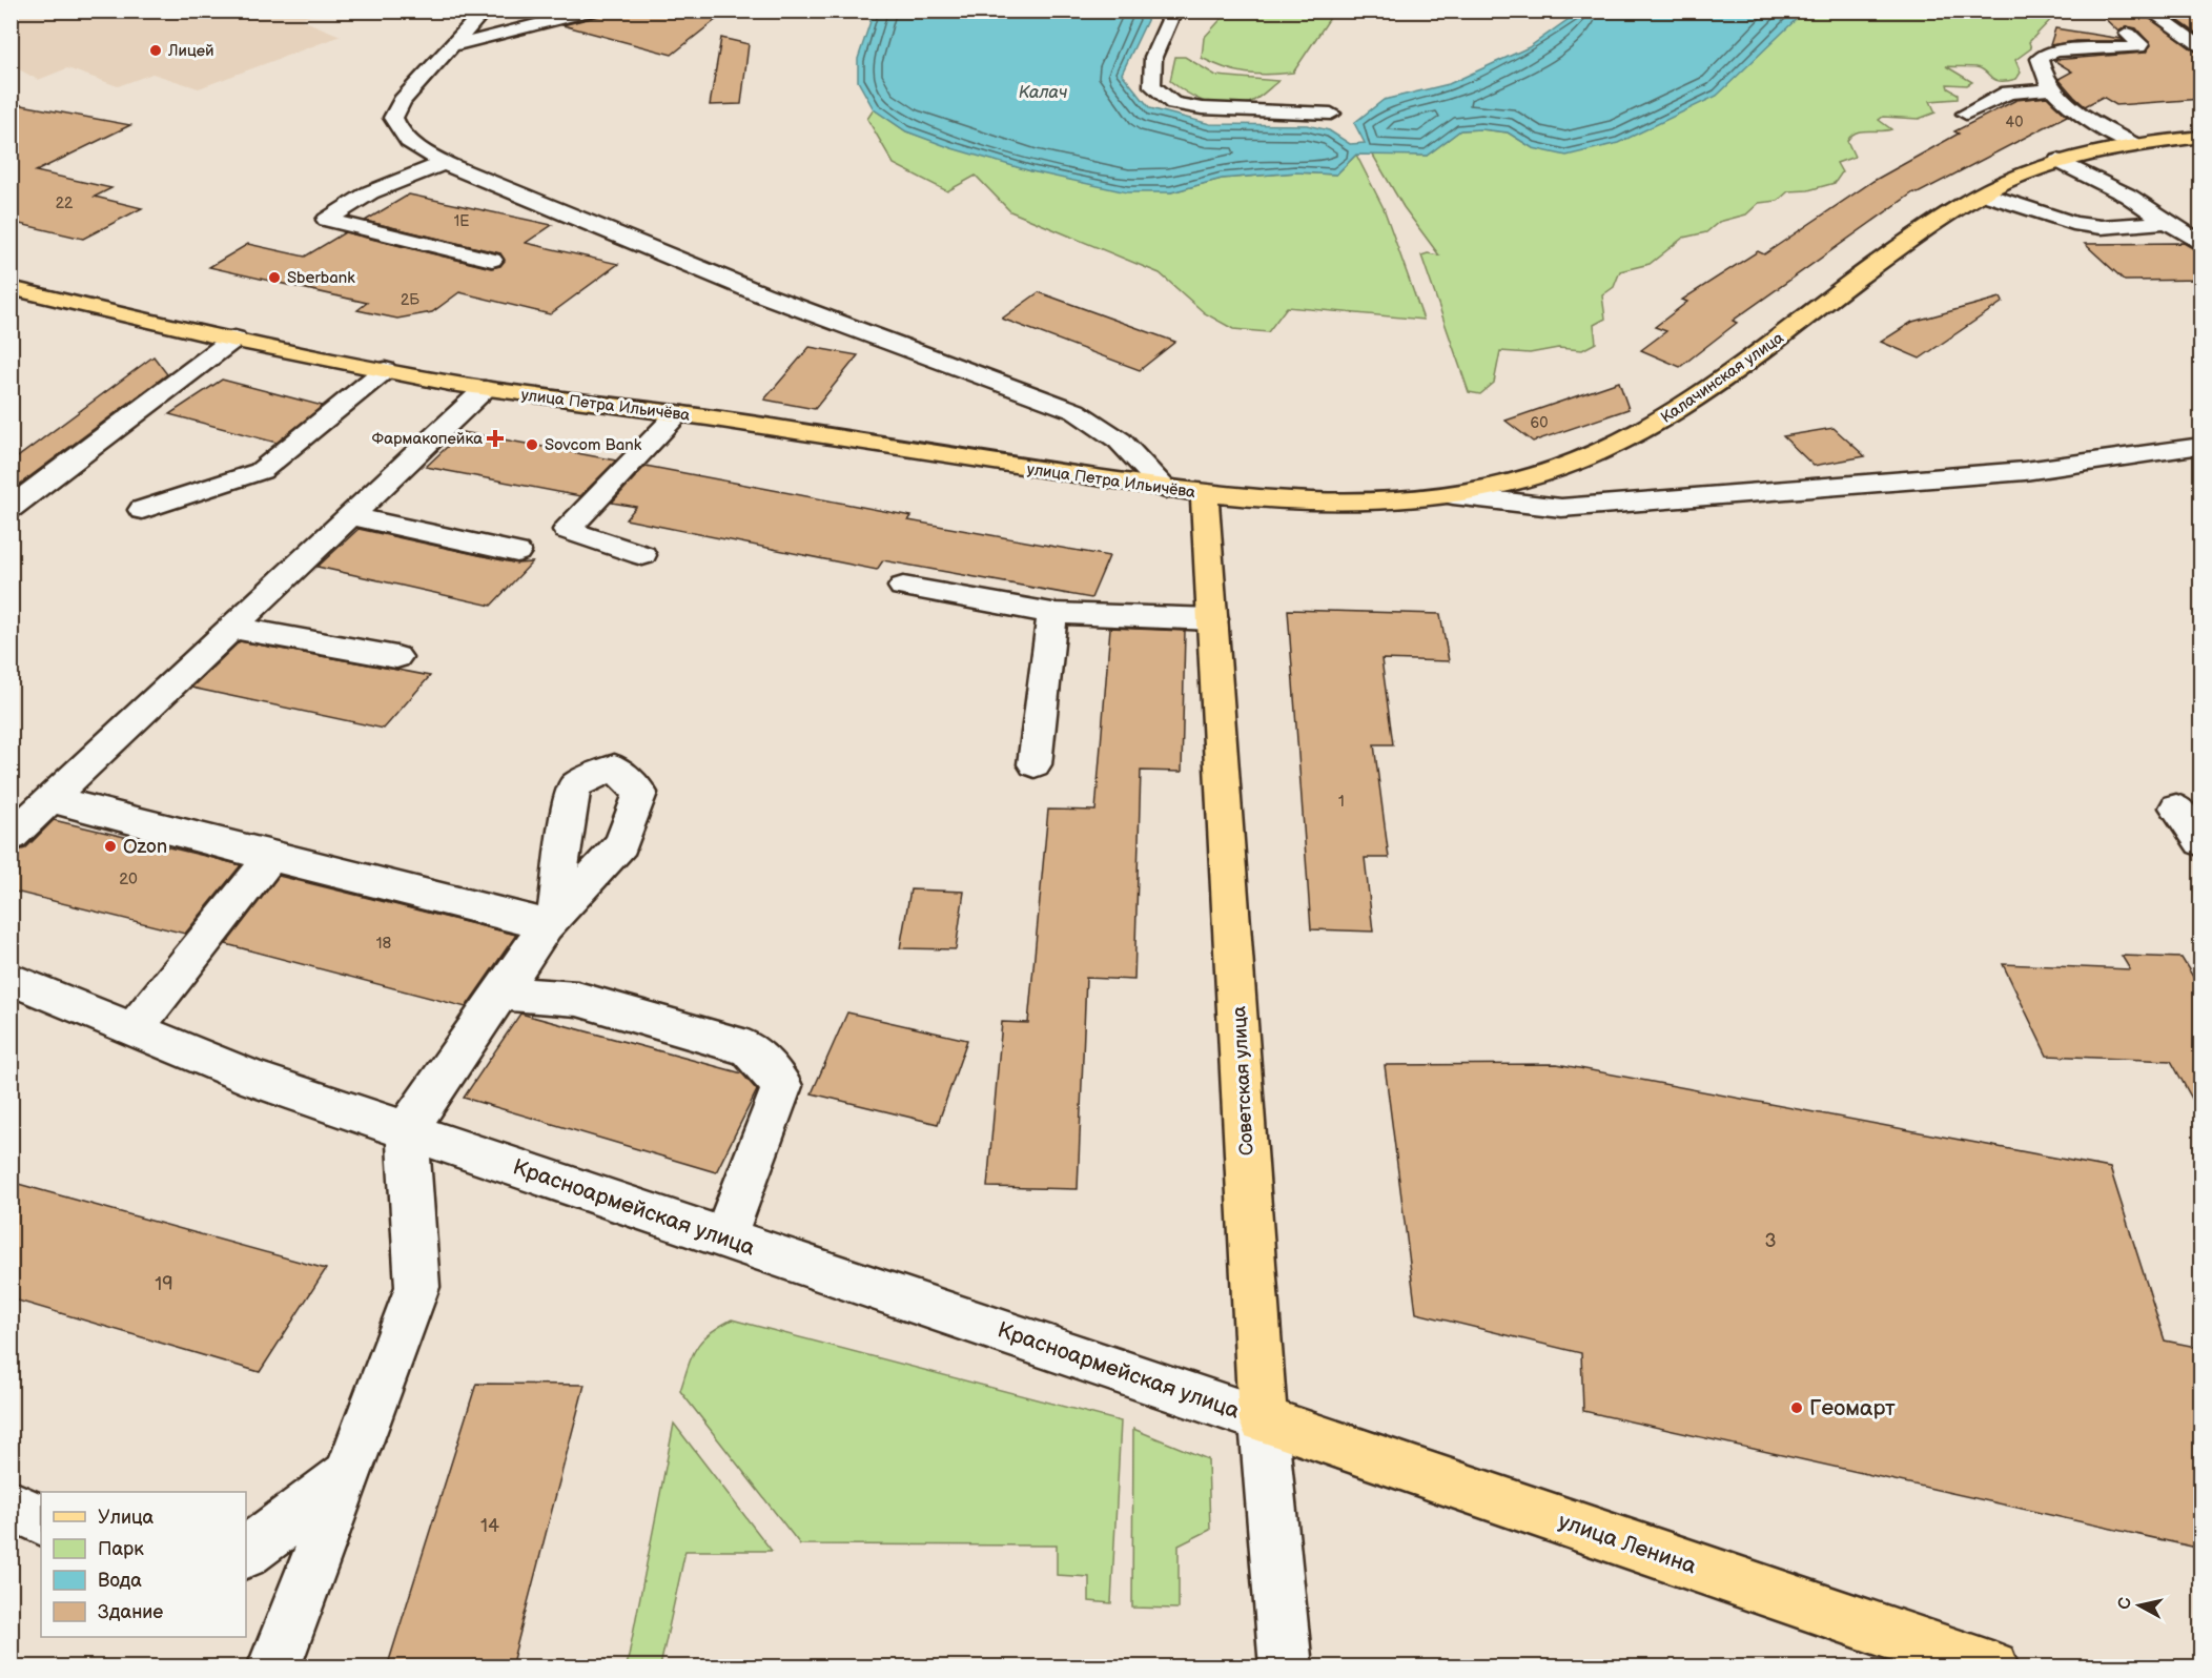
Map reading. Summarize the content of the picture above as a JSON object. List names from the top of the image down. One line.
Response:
{"streets":{"main road":["Калачинская улица","улица Петра Ильичёва","Советская улица","улица Ленина"],"street":["Красноармейская улица"]},"crossings":[["Калачинская улица","улица Петра Ильичёва"],["Калачинская улица","Советская улица"],["улица Петра Ильичёва","Советская улица"],["Советская улица","Красноармейская улица"],["Советская улица","улица Ленина"],["Красноармейская улица","улица Ленина"]],"water":["Калач"],"places":{"other":["Лицей","Sberbank","Sovcom Bank","Ozon","Геомарт"],"health":["Фармакопейка"]},"house_numbers":["40","22","1Е","2Б","60","1","20","18","3","19","14"],"legend":["Улица","Парк","Вода","Здание"],"north":"left"}
